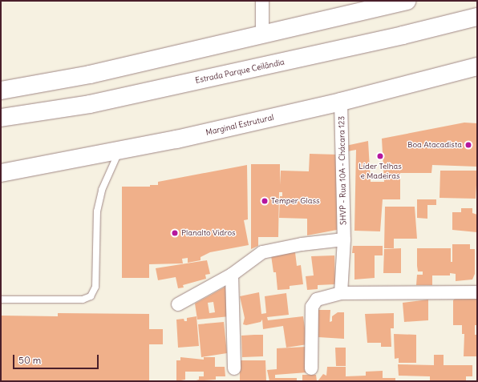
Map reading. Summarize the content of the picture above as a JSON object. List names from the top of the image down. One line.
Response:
{"streets":{"main road":["Estrada Parque Ceilândia","Marginal Estrutural"],"street":["SHVP - Rua 10A - Chácara 123"]},"crossings":[["Marginal Estrutural","SHVP - Rua 10A - Chácara 123"]],"places":["Boa Atacadista","Líder Telhas e Madeiras","Temper Glass","Planalto Vidros"],"scale_bar":"50 m"}
